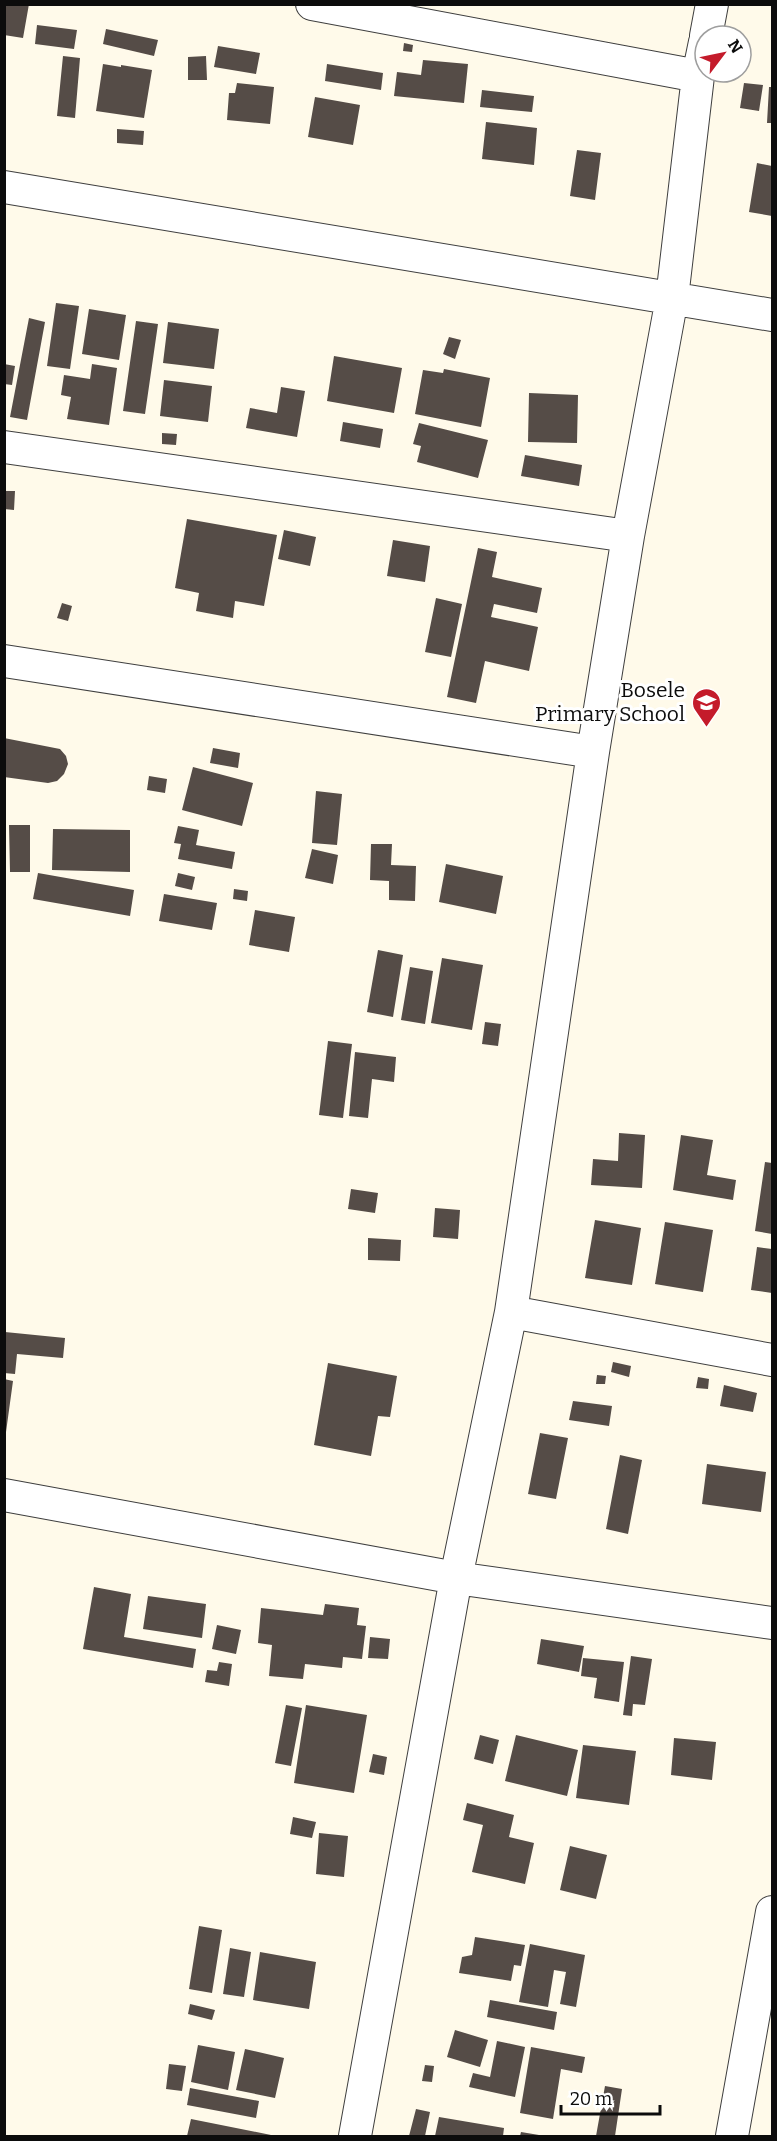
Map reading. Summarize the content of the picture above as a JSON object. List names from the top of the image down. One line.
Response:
{"places":{"school or university":["Bosele Primary School"]},"scale_bar":"20 m","north":"top right"}
